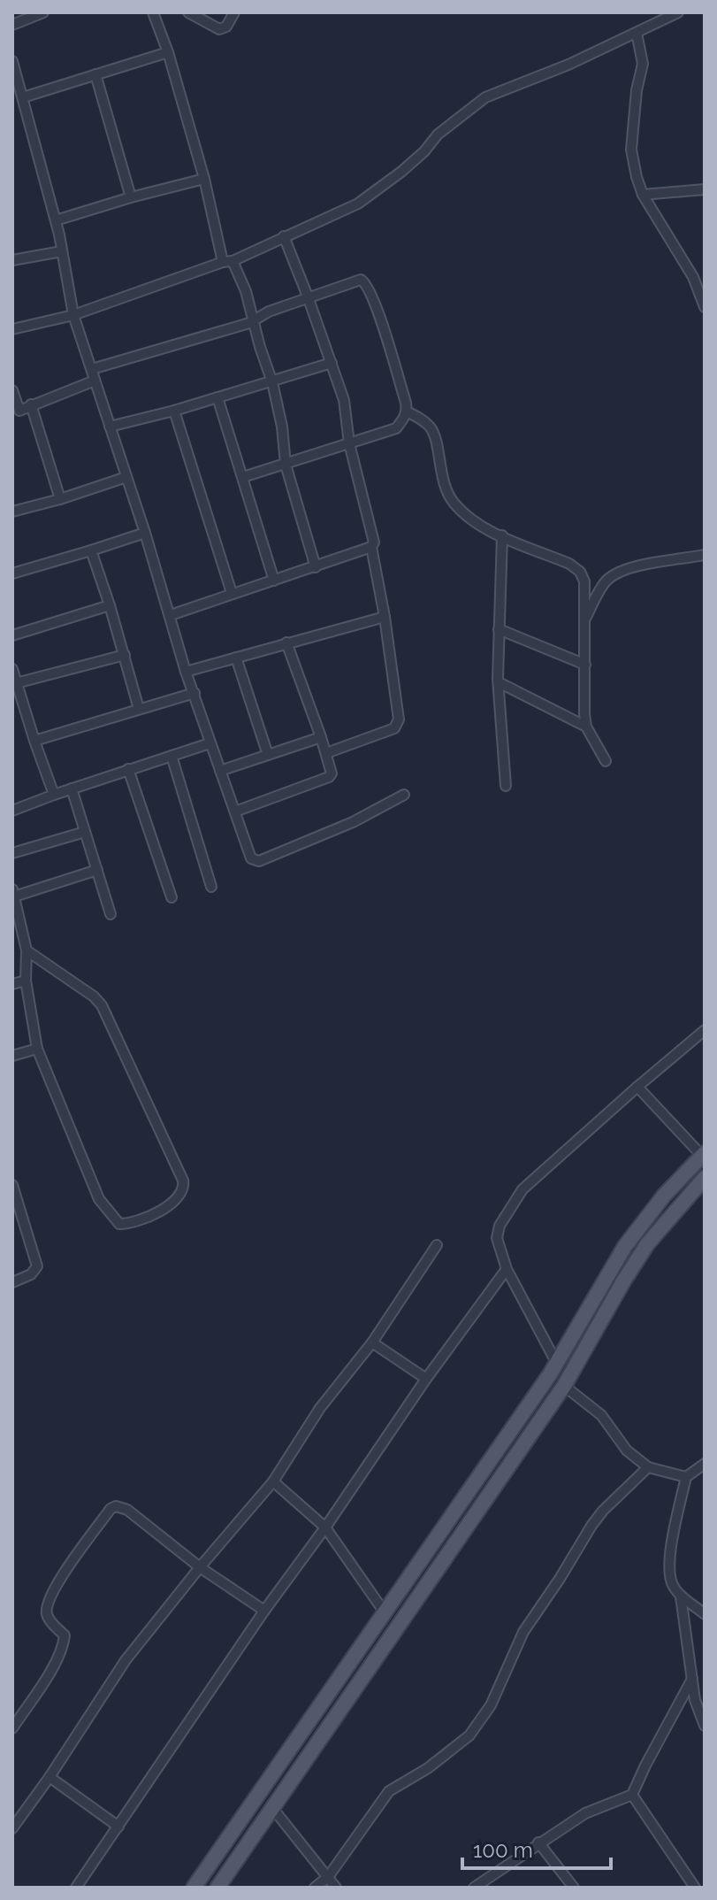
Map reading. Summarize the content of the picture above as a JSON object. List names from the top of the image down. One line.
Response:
{"scale_bar":"100 m"}
